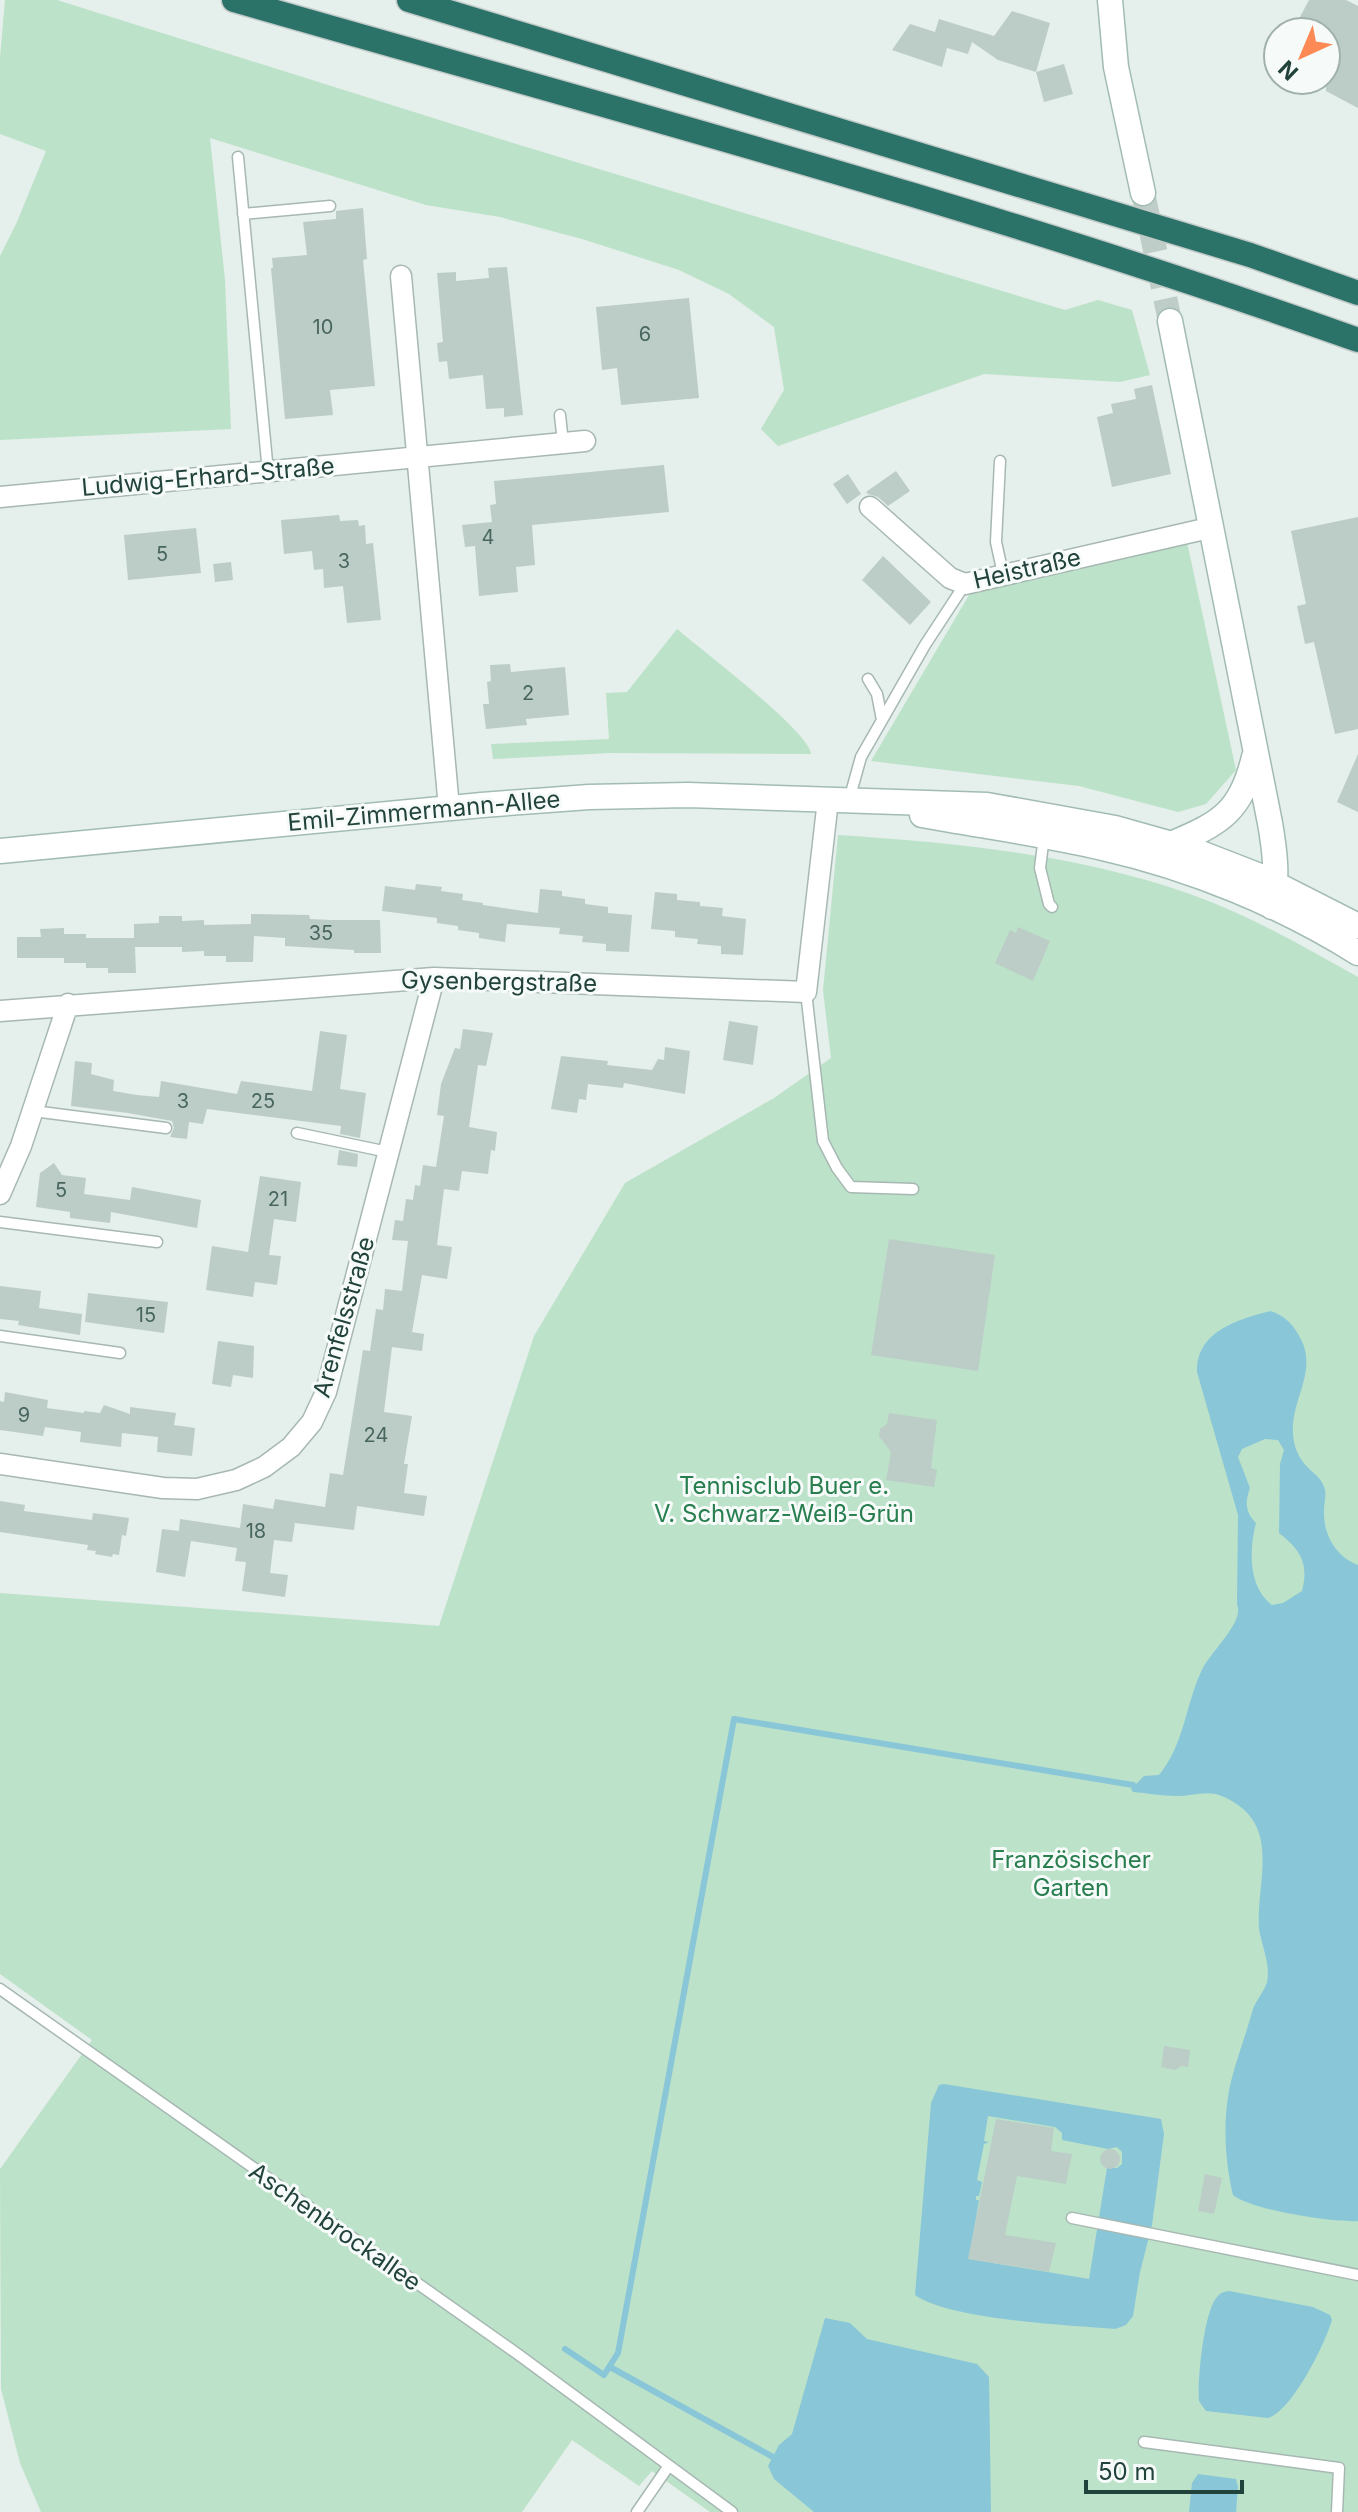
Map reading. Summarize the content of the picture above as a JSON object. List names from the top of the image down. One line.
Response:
{"streets":{"main road":["Emil-Zimmermann-Allee"],"street":["Ludwig-Erhard-Straße","Heistraße","Gysenbergstraße","Arenfelsstraße"],"lane":["Aschenbrockallee"]},"crossings":[["Gysenbergstraße","Arenfelsstraße"]],"parks":["Tennisclub Buer e. V. Schwarz-Weiß-Grün","Französischer Garten"],"house_numbers":["10","6","4","5","3","2","35","3","25","5","21","15","9","24","18"],"scale_bar":"50 m","north":"bottom left"}
